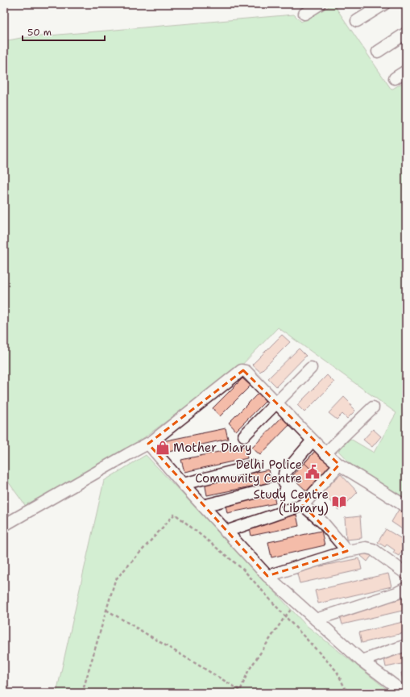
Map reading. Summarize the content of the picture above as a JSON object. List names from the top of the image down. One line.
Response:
{"places":{"shop":["Mother Diary"],"public building":["Delhi Police Community Centre"],"library":["Study Centre (Library)"]},"scale_bar":"50 m"}
